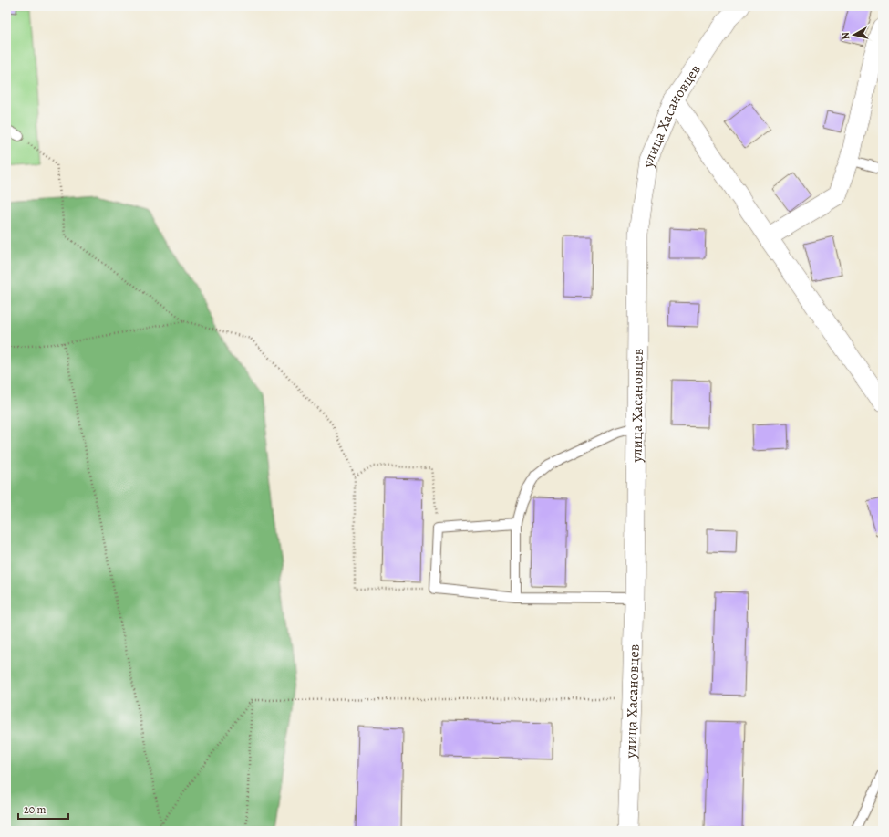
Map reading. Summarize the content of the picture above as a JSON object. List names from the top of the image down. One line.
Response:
{"streets":{"street":["улица Хасановцев"]},"scale_bar":"20 m","north":"left"}
